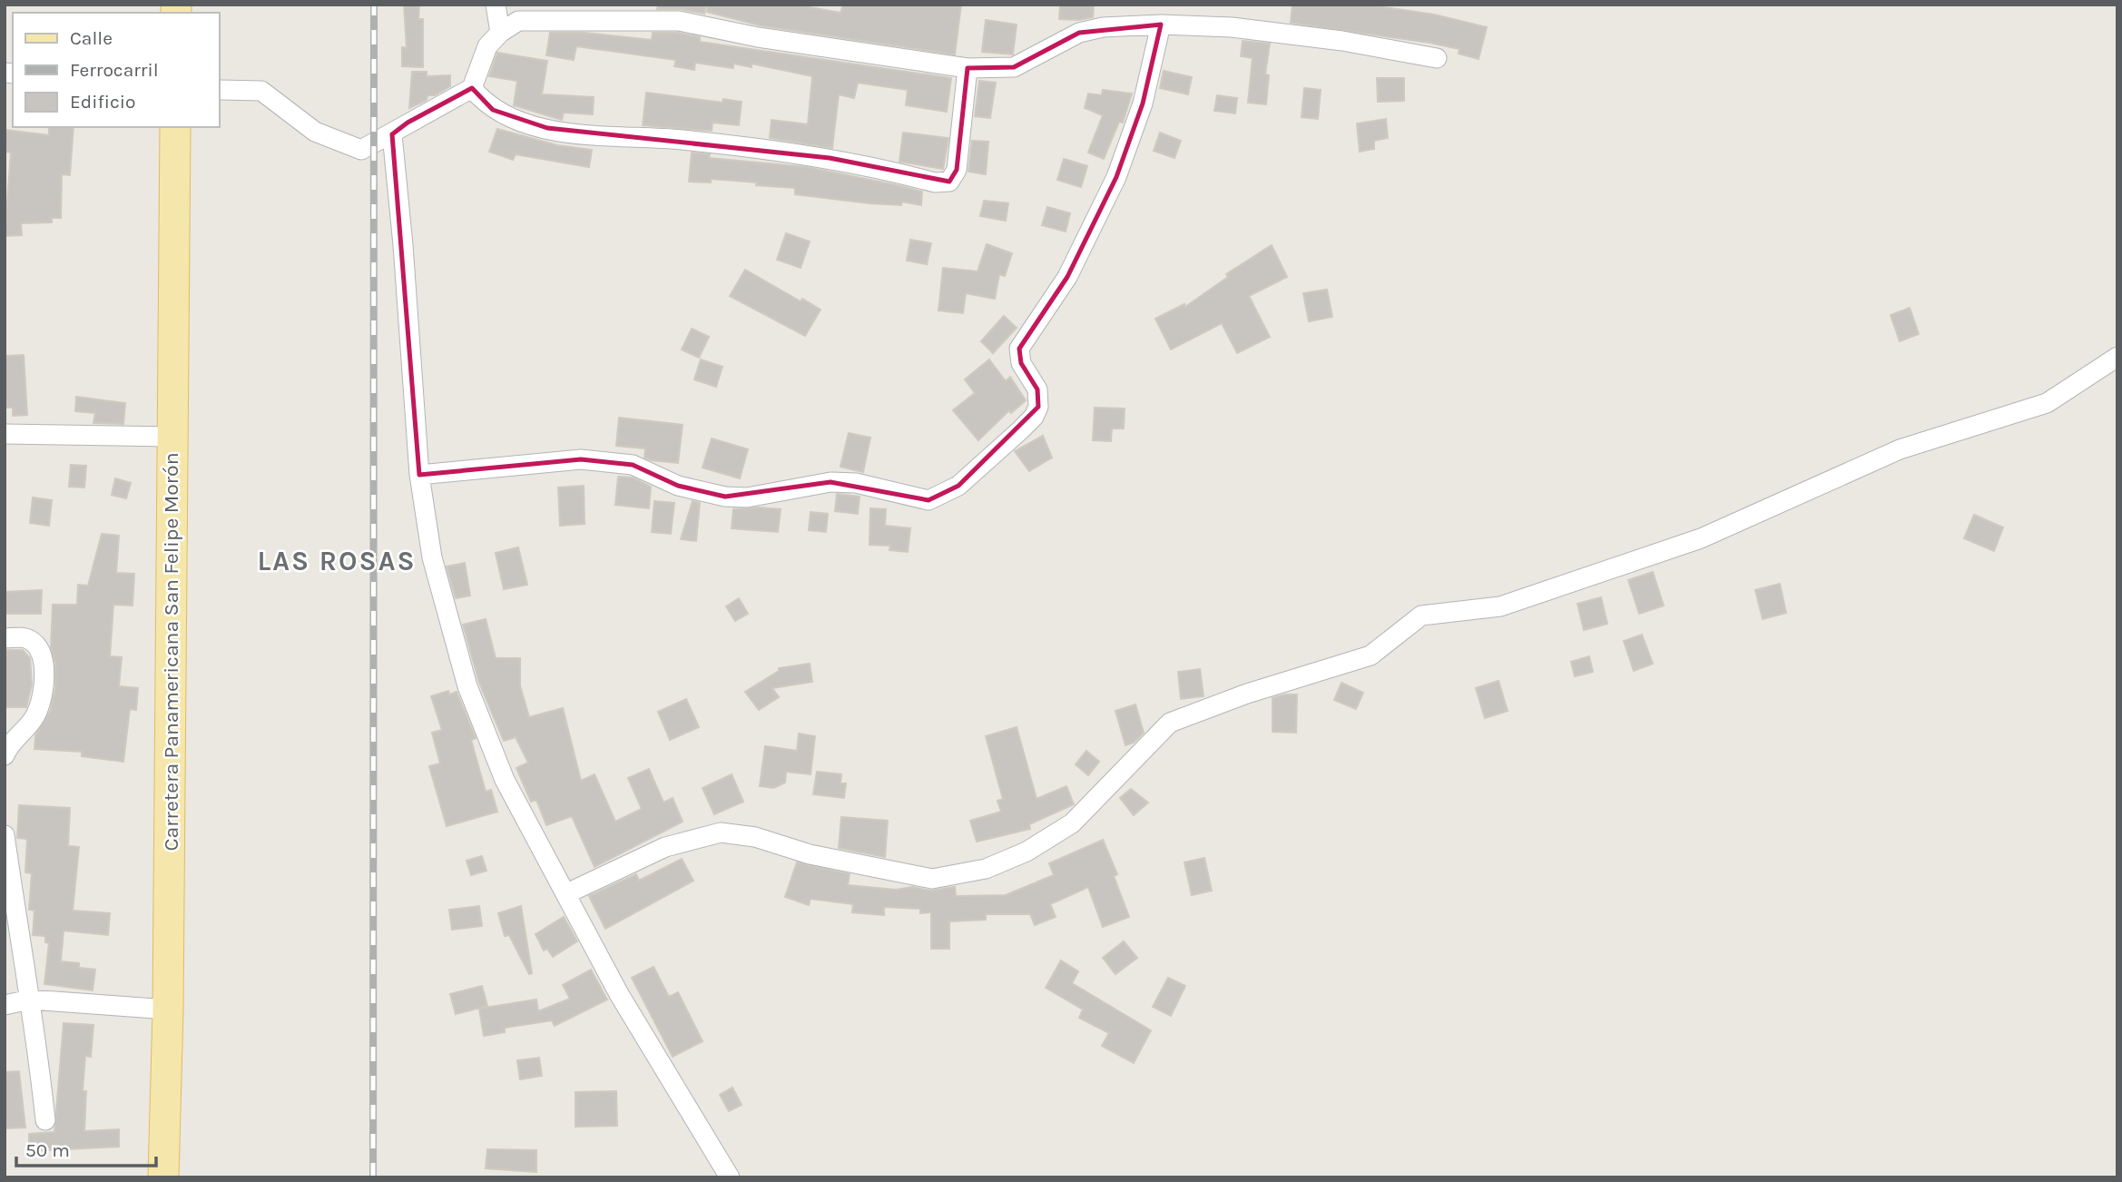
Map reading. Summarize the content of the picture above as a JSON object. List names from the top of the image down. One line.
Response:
{"streets":{"main road":["Carretera Panamericana San Felipe Morón"]},"districts":["LAS ROSAS"],"legend":["Calle","Ferrocarril","Edificio"],"scale_bar":"50 m"}
